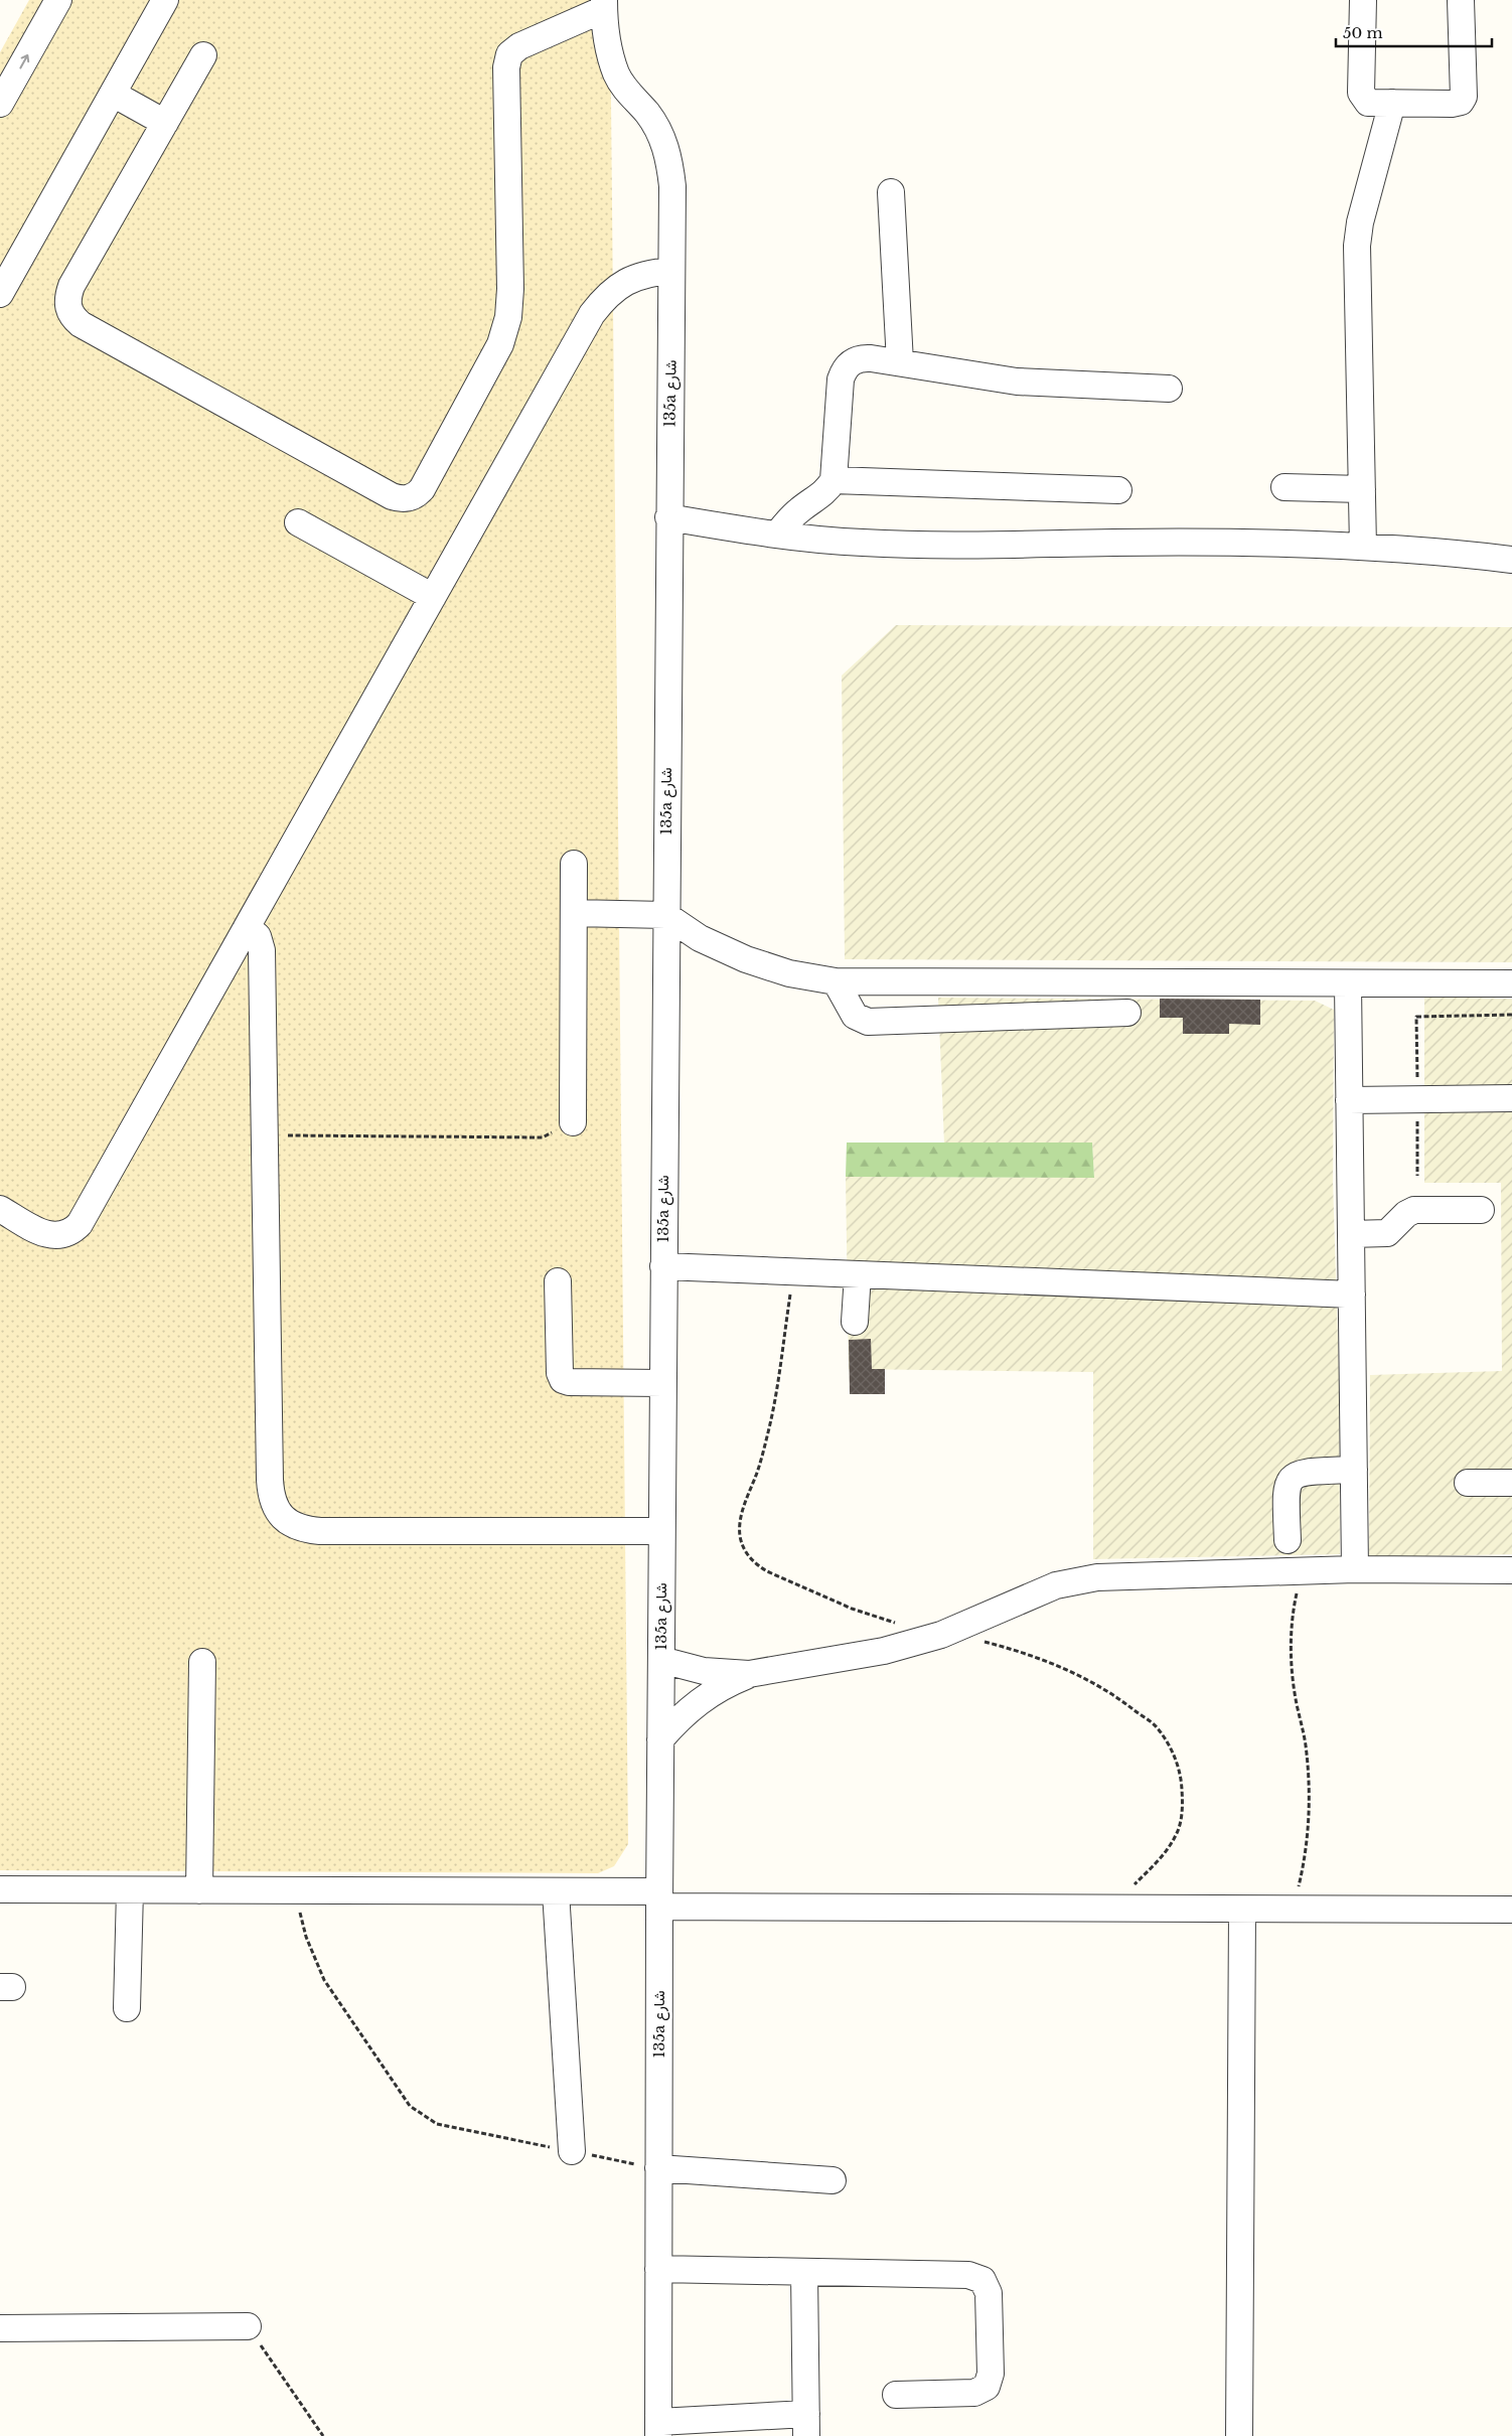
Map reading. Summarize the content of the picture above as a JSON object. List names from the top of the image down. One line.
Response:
{"streets":{"street":["135a شارع"]},"scale_bar":"50 m"}
